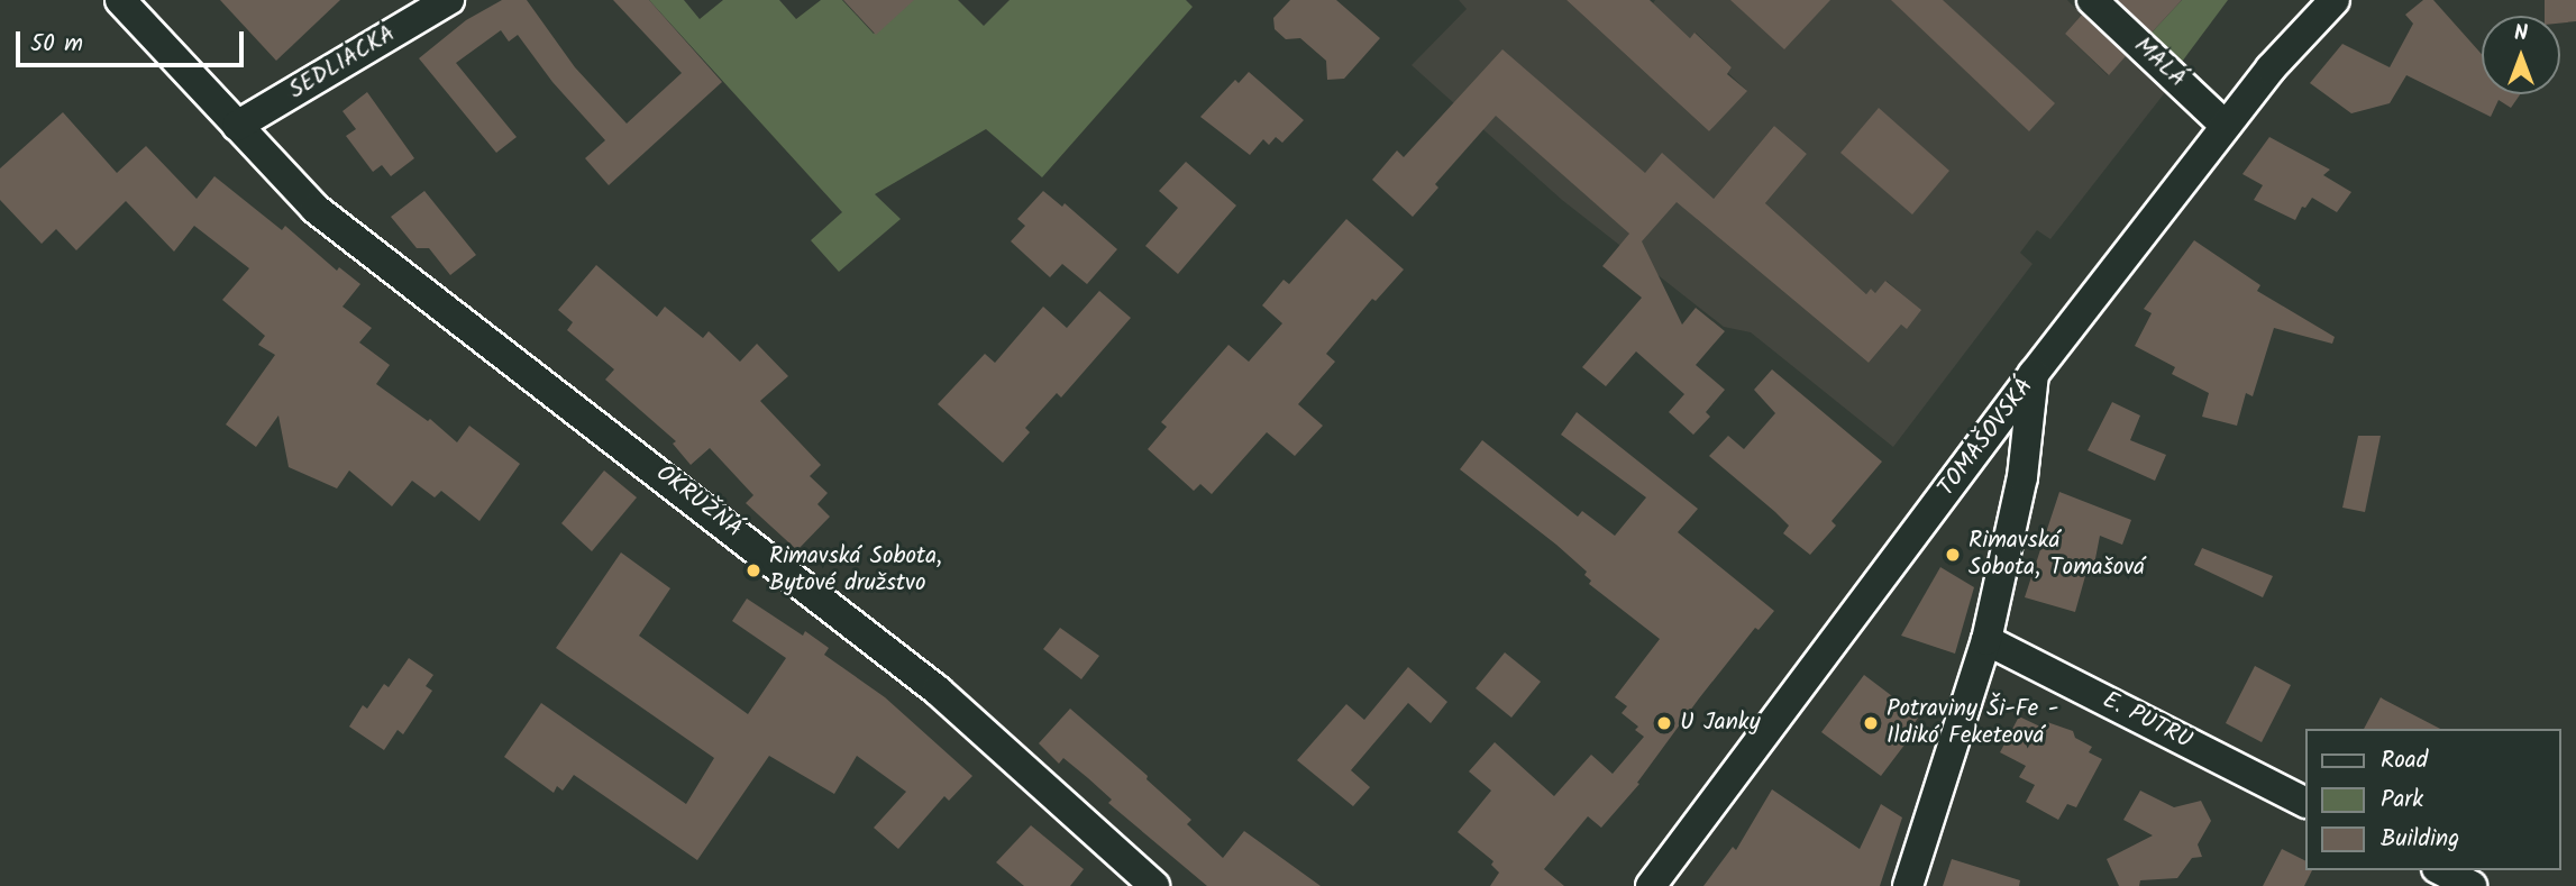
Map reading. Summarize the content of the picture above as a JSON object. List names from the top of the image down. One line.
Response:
{"streets":{"street":["SEDLIACKA","MALÁ","TOMAŠOVSKÁ","OKRUŽNÁ","E. PUTRU"]},"crossings":[["SEDLIACKA","OKRUŽNÁ"],["MALÁ","TOMAŠOVSKÁ"]],"places":["Rimavská Sobota, Tomašová","Rimavská Sobota, Bytové družstvo","U Janky","Potraviny Ši-Fe - Ildikó Feketeová"],"legend":["Road","Park","Building"],"scale_bar":"50 m","north":"top"}
